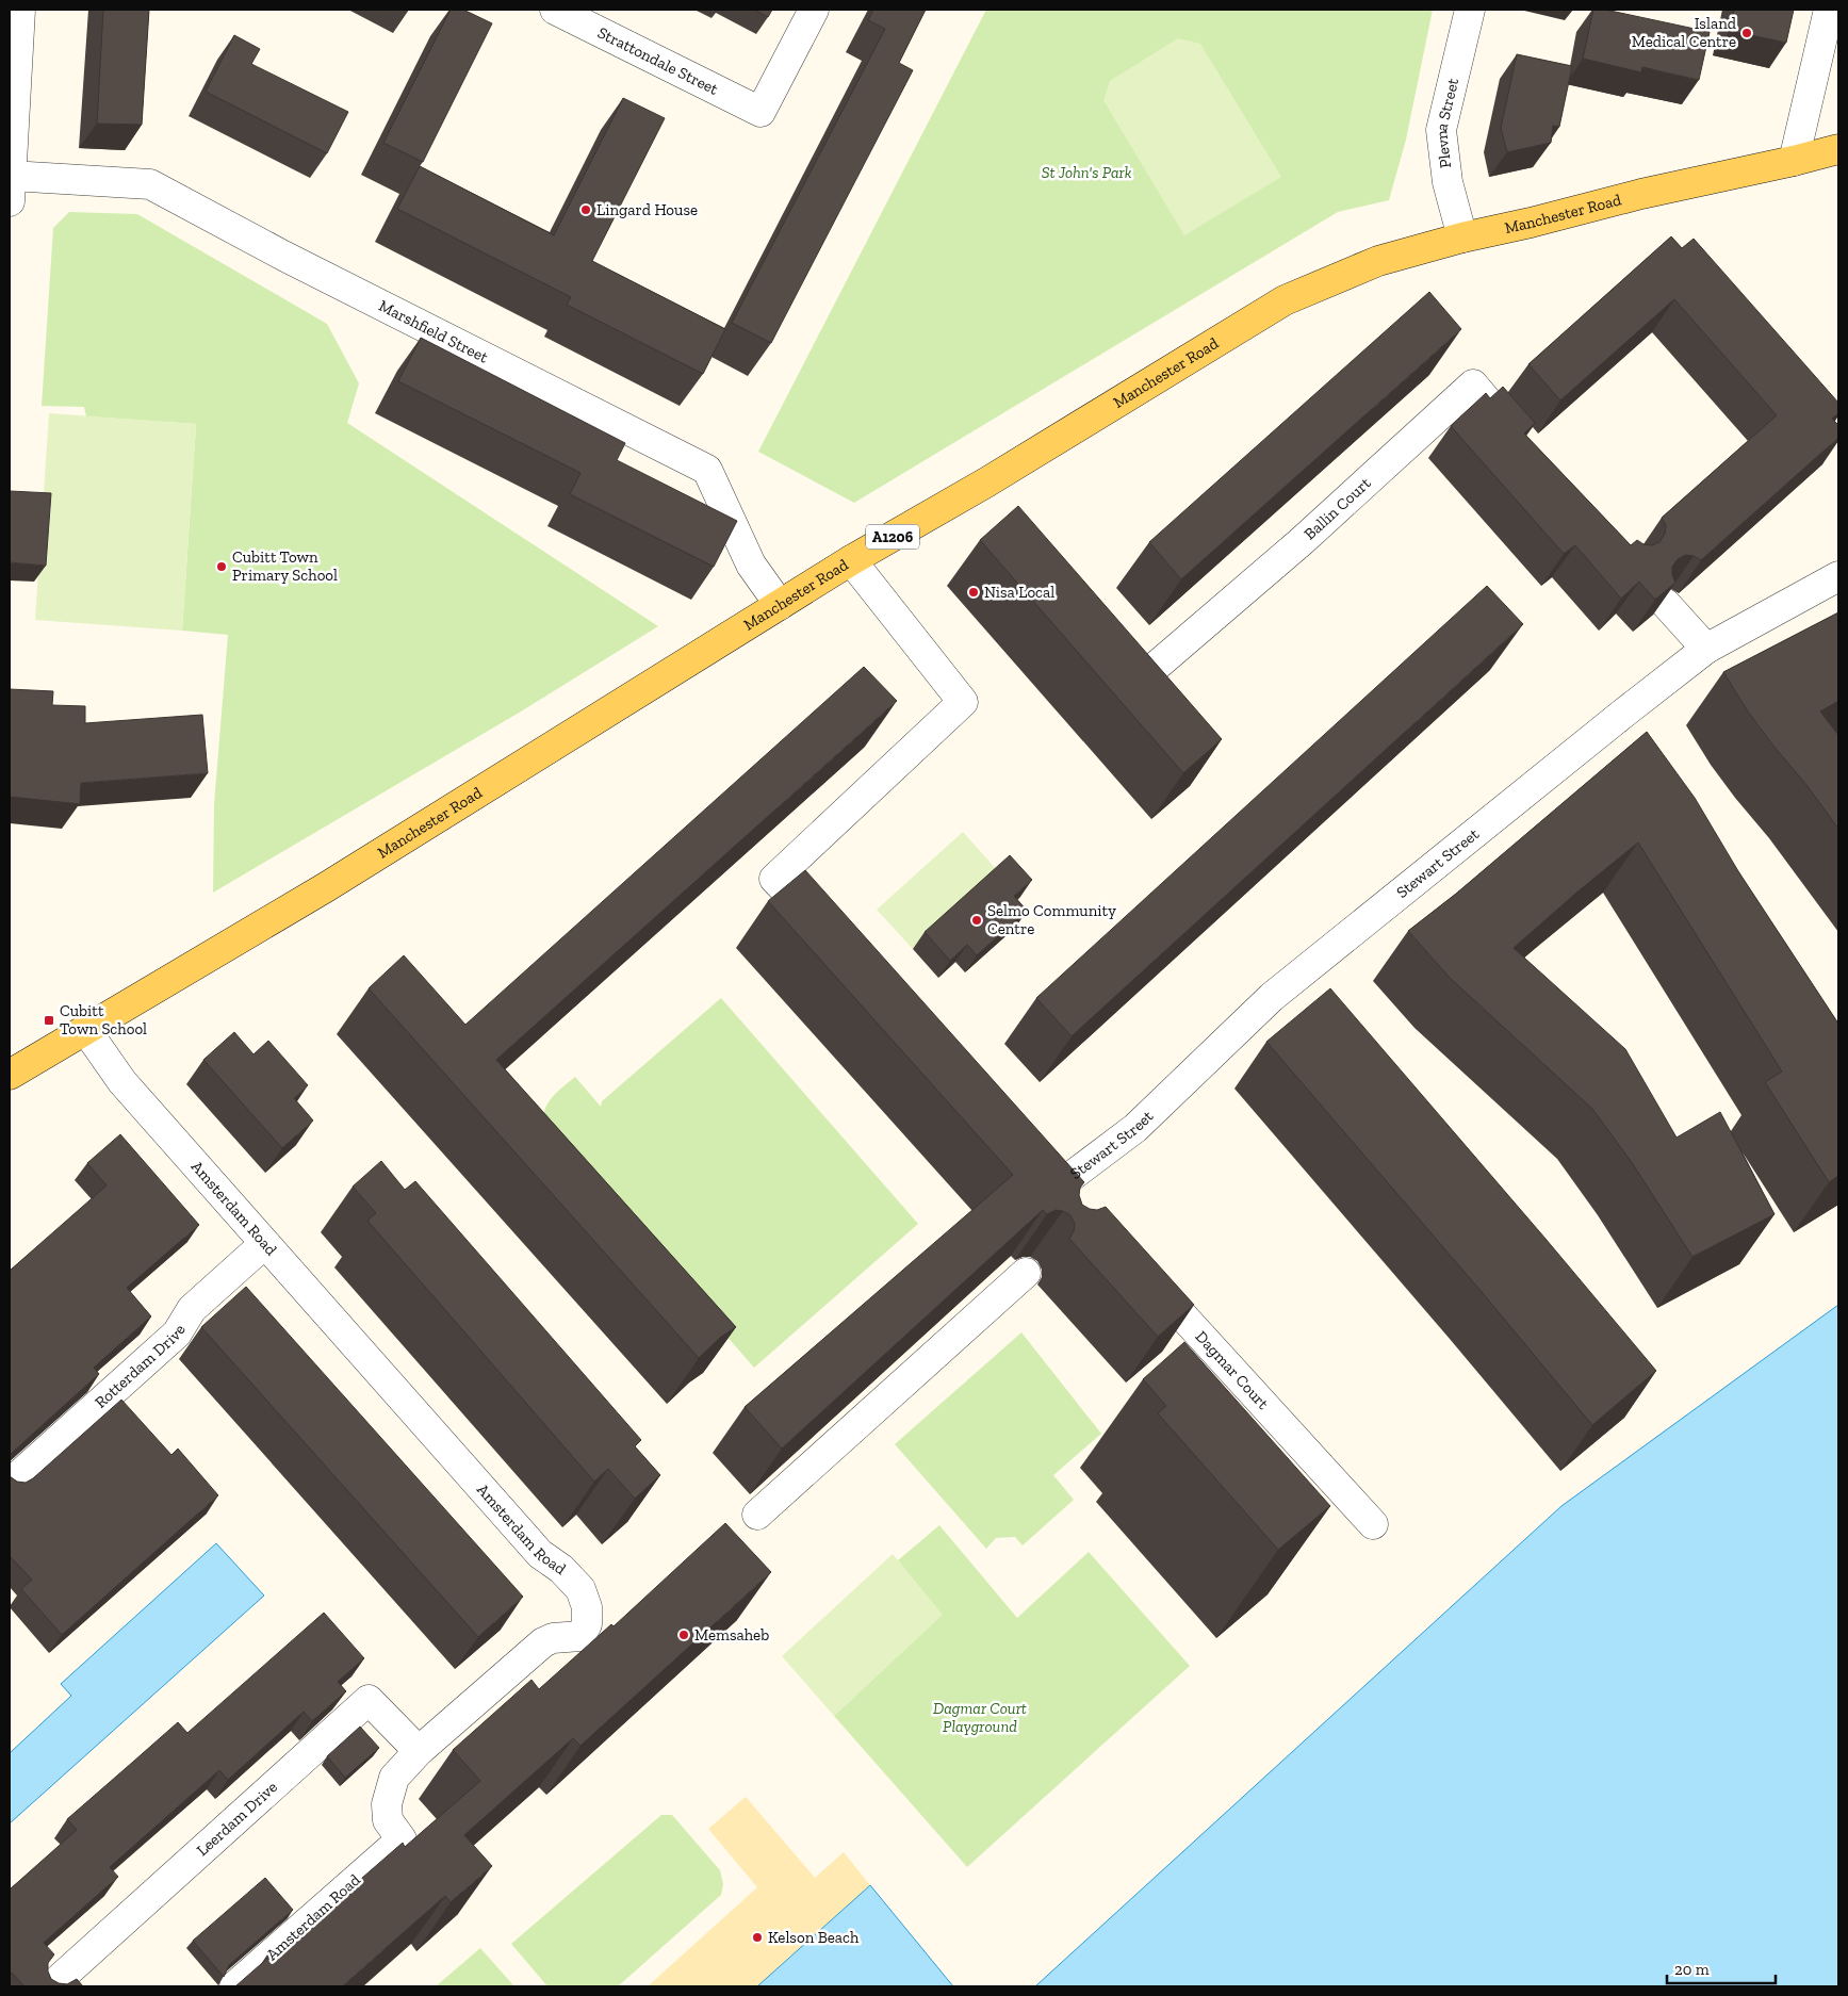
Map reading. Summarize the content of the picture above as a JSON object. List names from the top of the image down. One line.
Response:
{"streets":{"main road":["Manchester Road","A1206"],"street":["Strattondale Street","Plevna Street","Marshfield Street","Ballin Court","Stewart Street","Amsterdam Road","Rotterdam Drive","Dagmar Court","Leerdam Drive"]},"crossings":[["Plevna Street","Manchester Road"],["Manchester Road","Marshfield Street"],["Manchester Road","Amsterdam Road"],["Amsterdam Road","Rotterdam Drive"],["Amsterdam Road","Leerdam Drive"]],"parks":["St John's Park","Dagmar Court Playground"],"places":{"other":["Island Medical Centre","Lingard House","Cubitt Town Primary School","Nisa Local","Selmo Community Centre","Memsaheb","Kelson Beach"],"transit":["Cubitt Town School"]},"scale_bar":"20 m"}
